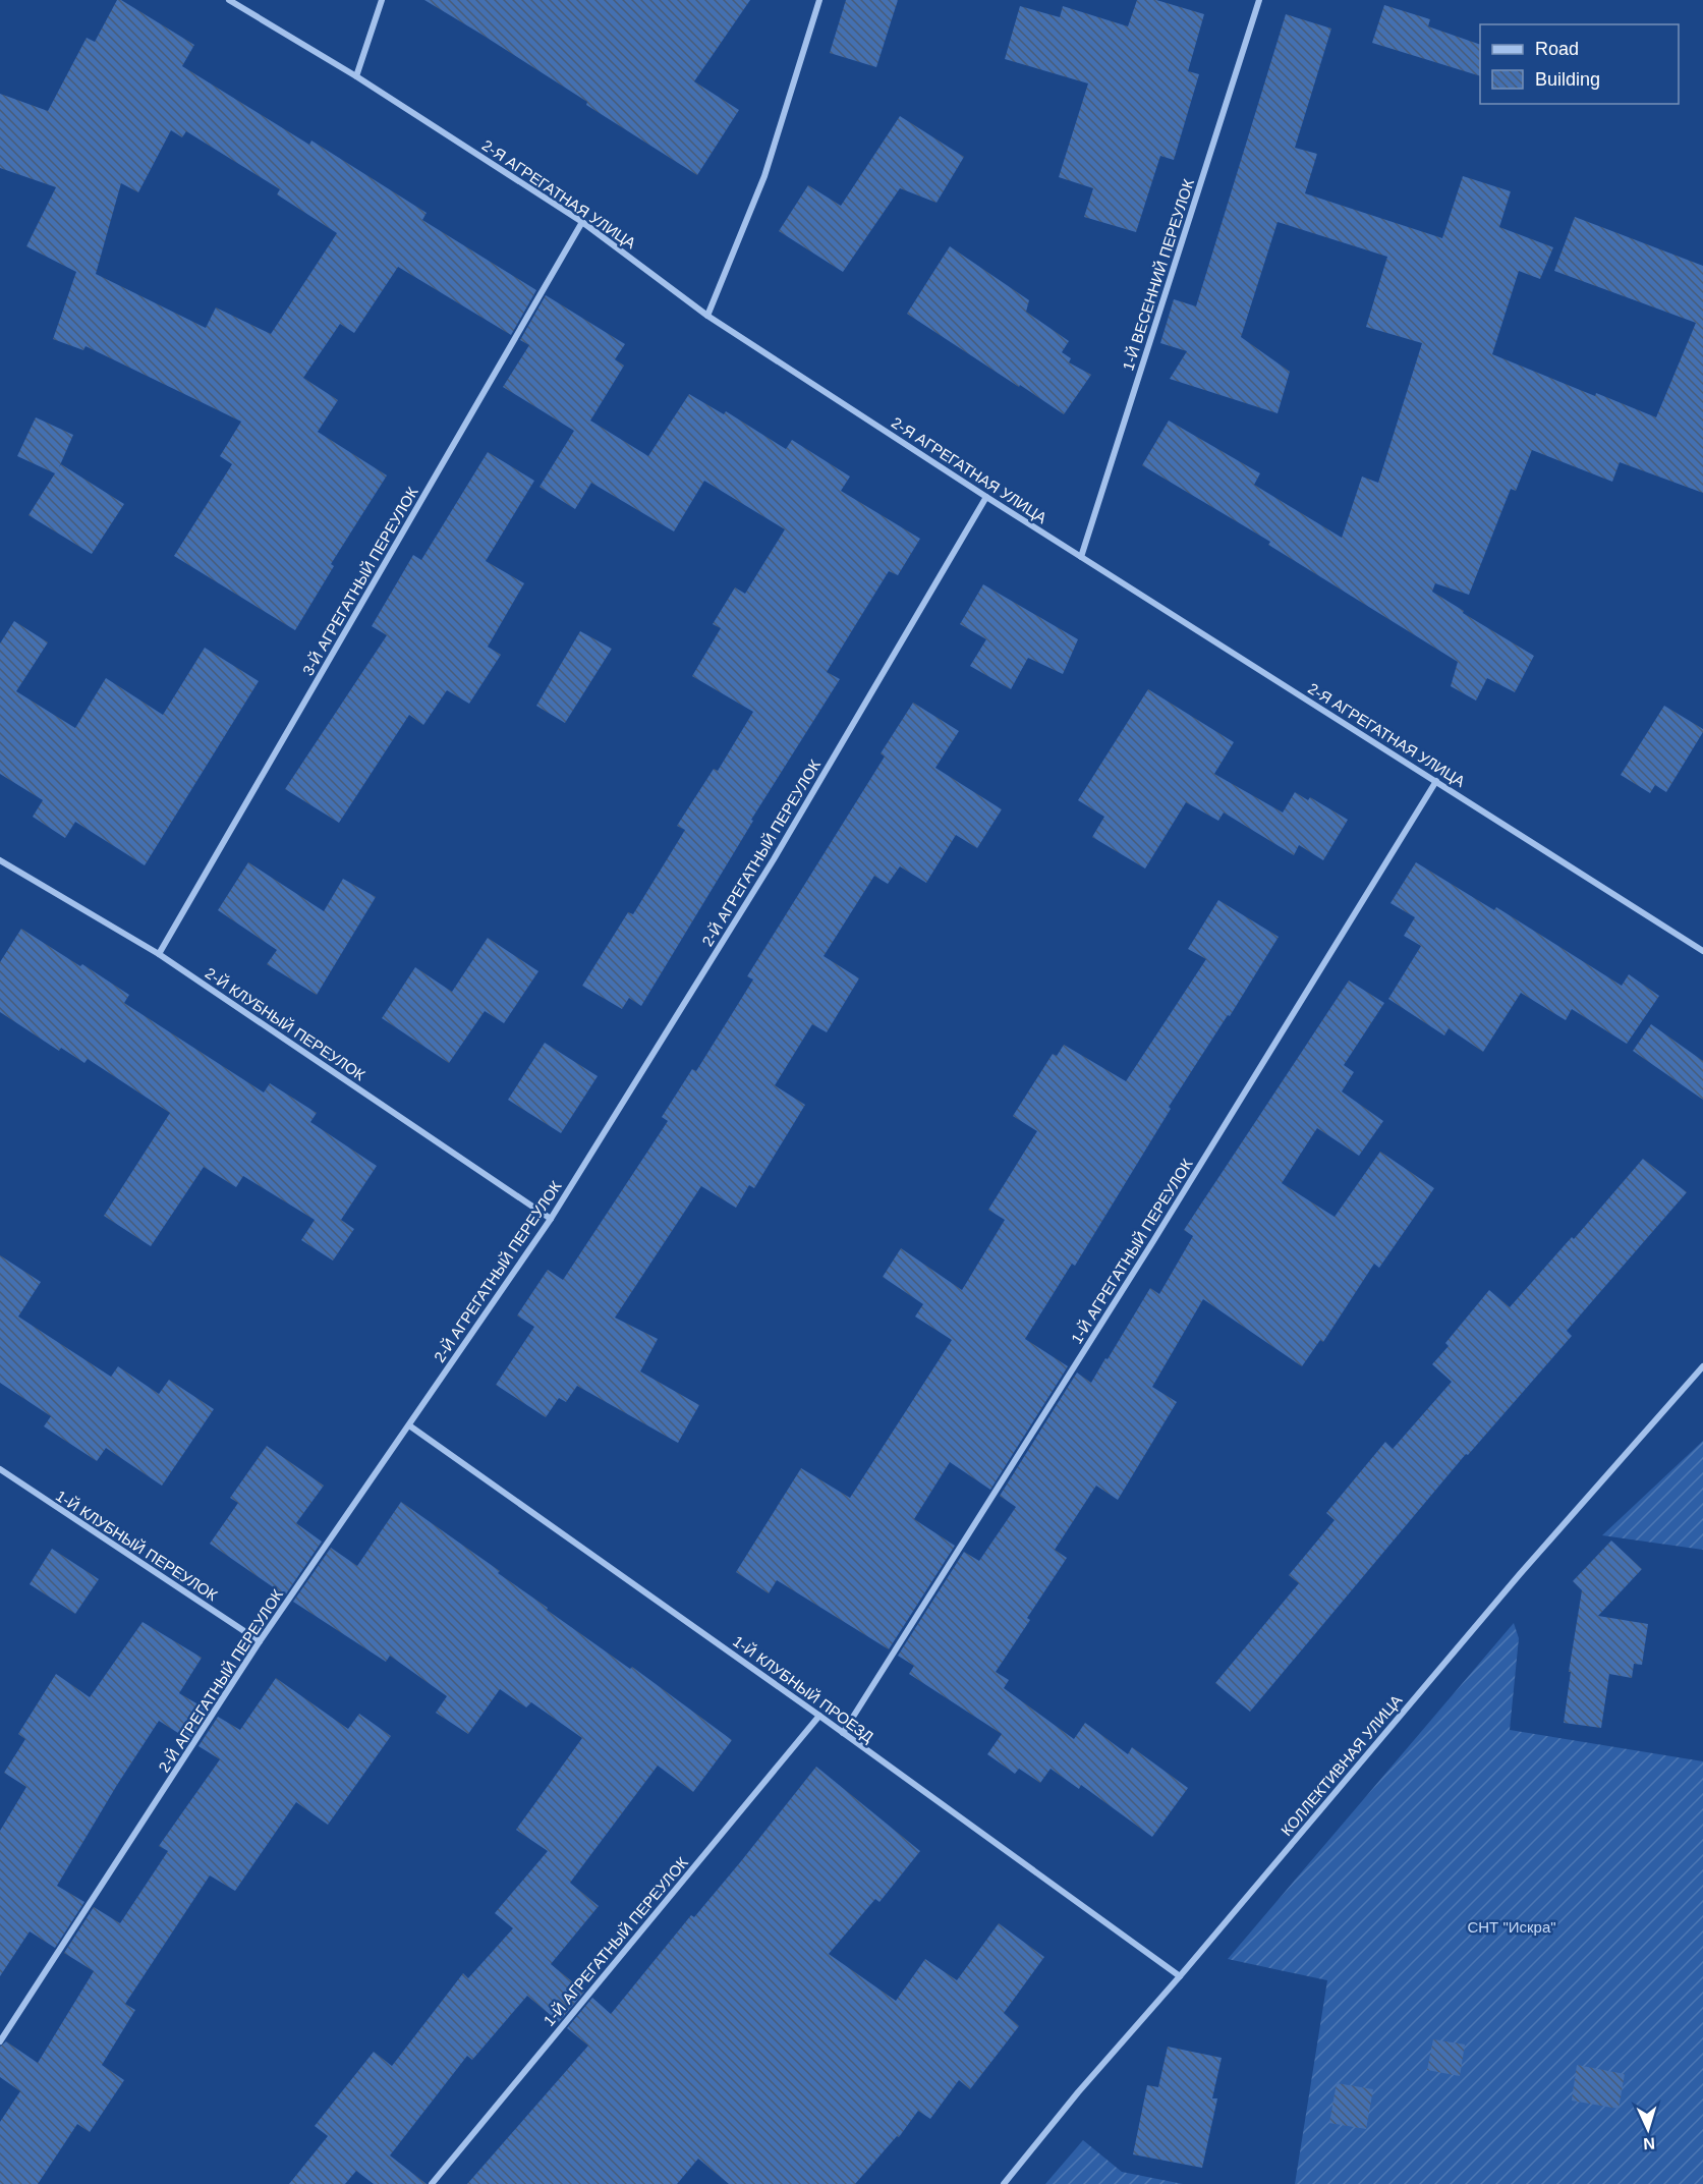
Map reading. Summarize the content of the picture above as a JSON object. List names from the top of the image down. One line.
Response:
{"streets":{"street":["2-Я АГРЕГАТНАЯ УЛИЦА","1-Й ВЕСЕННИЙ ПЕРЕУЛОК","3-Й АГРЕГАТНЫЙ ПЕРЕУЛОК","2-Й АГРЕГАТНЫЙ ПЕРЕУЛОК","2-Й КЛУБНЫЙ ПЕРЕУЛОК","1-Й АГРЕГАТНЫЙ ПЕРЕУЛОК","1-Й КЛУБНЫЙ ПЕРЕУЛОК","1-Й КЛУБНЫЙ ПРОЕЗД","КОЛЛЕКТИВНАЯ УЛИЦА"]},"crossings":[["2-Я АГРЕГАТНАЯ УЛИЦА","1-Й ВЕСЕННИЙ ПЕРЕУЛОК"],["2-Я АГРЕГАТНАЯ УЛИЦА","3-Й АГРЕГАТНЫЙ ПЕРЕУЛОК"],["2-Я АГРЕГАТНАЯ УЛИЦА","2-Й АГРЕГАТНЫЙ ПЕРЕУЛОК"],["2-Я АГРЕГАТНАЯ УЛИЦА","1-Й АГРЕГАТНЫЙ ПЕРЕУЛОК"],["3-Й АГРЕГАТНЫЙ ПЕРЕУЛОК","2-Й КЛУБНЫЙ ПЕРЕУЛОК"],["2-Й АГРЕГАТНЫЙ ПЕРЕУЛОК","2-Й КЛУБНЫЙ ПЕРЕУЛОК"],["2-Й АГРЕГАТНЫЙ ПЕРЕУЛОК","1-Й КЛУБНЫЙ ПЕРЕУЛОК"],["2-Й АГРЕГАТНЫЙ ПЕРЕУЛОК","1-Й КЛУБНЫЙ ПРОЕЗД"],["1-Й АГРЕГАТНЫЙ ПЕРЕУЛОК","1-Й КЛУБНЫЙ ПРОЕЗД"],["1-Й КЛУБНЫЙ ПРОЕЗД","КОЛЛЕКТИВНАЯ УЛИЦА"]],"parks":["СНТ \"Искра\""],"legend":["Road","Building"],"north":"bottom"}
